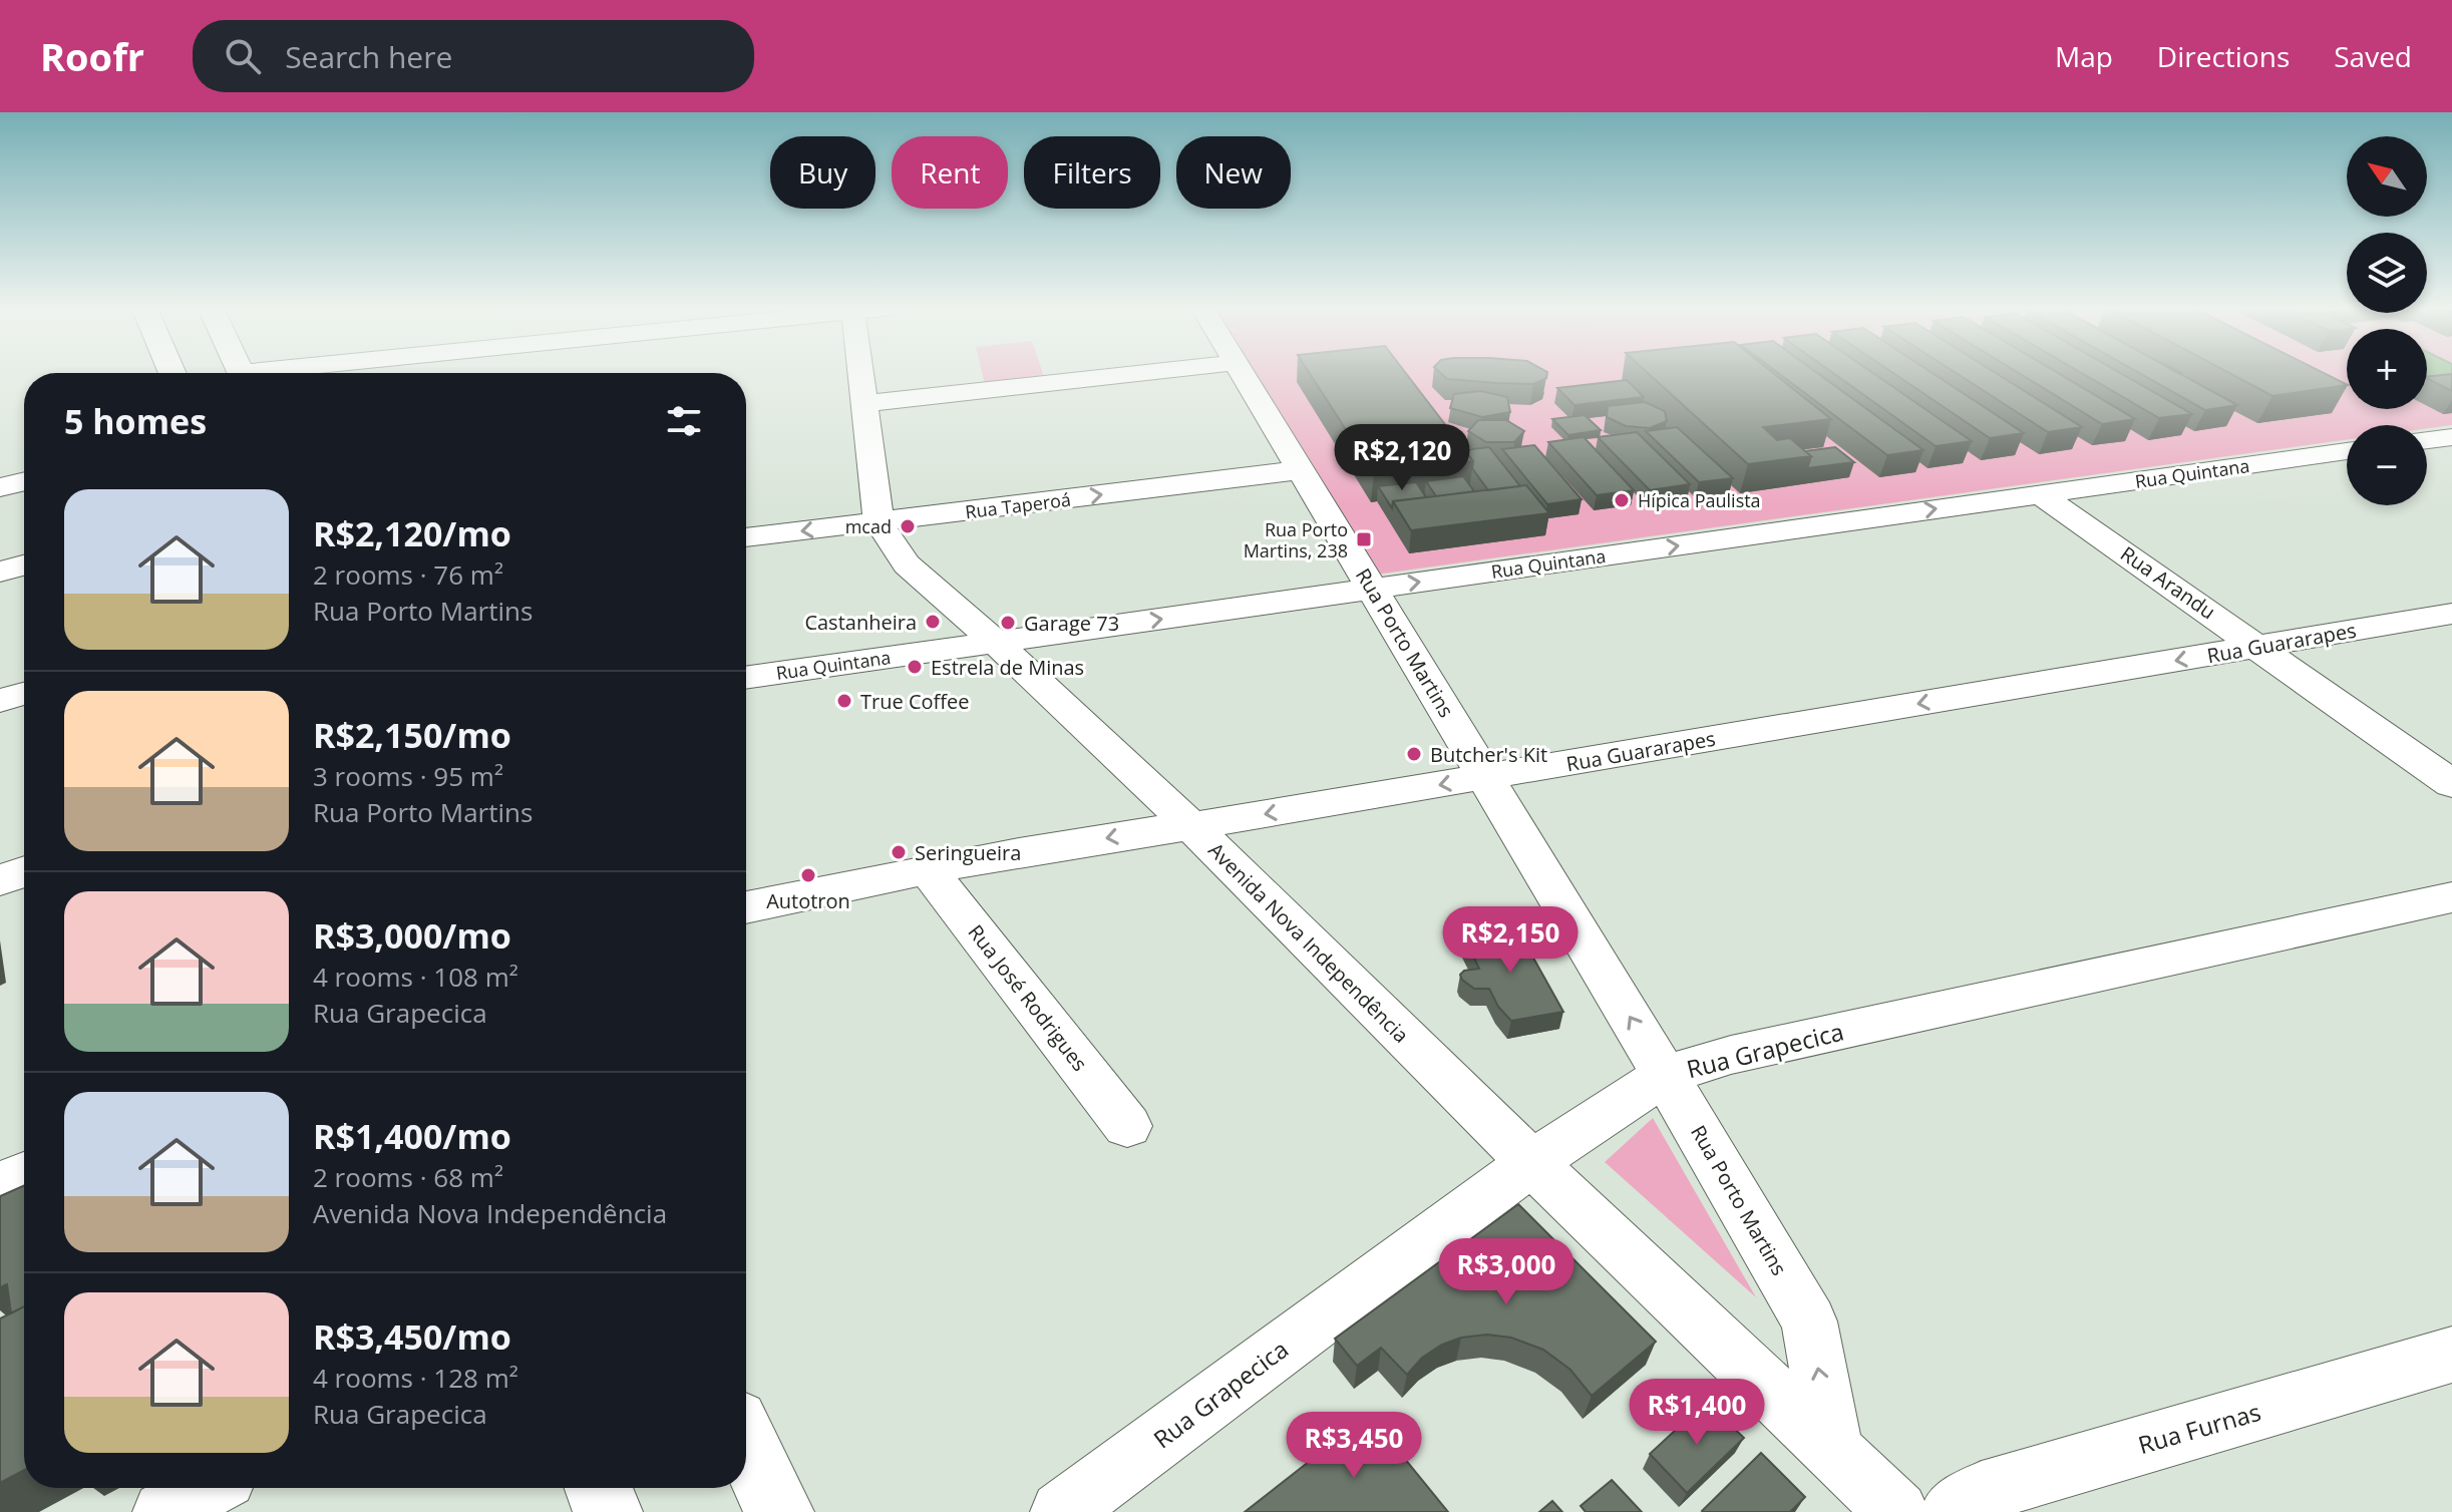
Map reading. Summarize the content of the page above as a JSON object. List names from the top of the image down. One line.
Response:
{"streets":{"street":["Rua Quintana","Rua Taperoá","Rua Arandu","Rua Porto Martins","Rua Guararapes","Avenida Nova Independência","Rua José Rodrigues","Rua Grapecica","Rua Furnas"]},"crossings":[["Rua Quintana","Rua Arandu"],["Rua Quintana","Rua Porto Martins"],["Rua Quintana","Avenida Nova Independência"],["Rua Taperoá","Rua Porto Martins"],["Rua Taperoá","Avenida Nova Independência"],["Rua Arandu","Rua Guararapes"],["Rua Porto Martins","Rua Guararapes"],["Rua Porto Martins","Avenida Nova Independência"],["Rua Porto Martins","Rua Grapecica"],["Rua Guararapes","Avenida Nova Independência"],["Rua Guararapes","Rua José Rodrigues"],["Avenida Nova Independência","Rua Grapecica"]],"one_way":["Rua Quintana","Rua Porto Martins","Rua Guararapes"],"places":{"other":["Hípica Paulista","mcad","Castanheira","Garage 73","Estrela de Minas","True Coffee","Butcher's Kit","Seringueira","Autotron"],"transit":["Rua Porto Martins, 238"]},"north":"top left","page":{"header":"Roofr","search":"Search here","nav":["Map","Directions","Saved"],"map_buttons":["+","−"],"chip":["Buy","Rent","Filters","New"],"heading":"5 homes","price":["R$2,120","R$2,150","R$3,000","R$1,400","R$3,450"],"list":[{"name":"R$2,120/mo","note":"2 rooms · 76 m² · Rua Porto Martins"},{"name":"R$2,150/mo","note":"3 rooms · 95 m² · Rua Porto Martins"},{"name":"R$3,000/mo","note":"4 rooms · 108 m² · Rua Grapecica"},{"name":"R$1,400/mo","note":"2 rooms · 68 m² · Avenida Nova Independência"},{"name":"R$3,450/mo","note":"4 rooms · 128 m² · Rua Grapecica"}]}}
